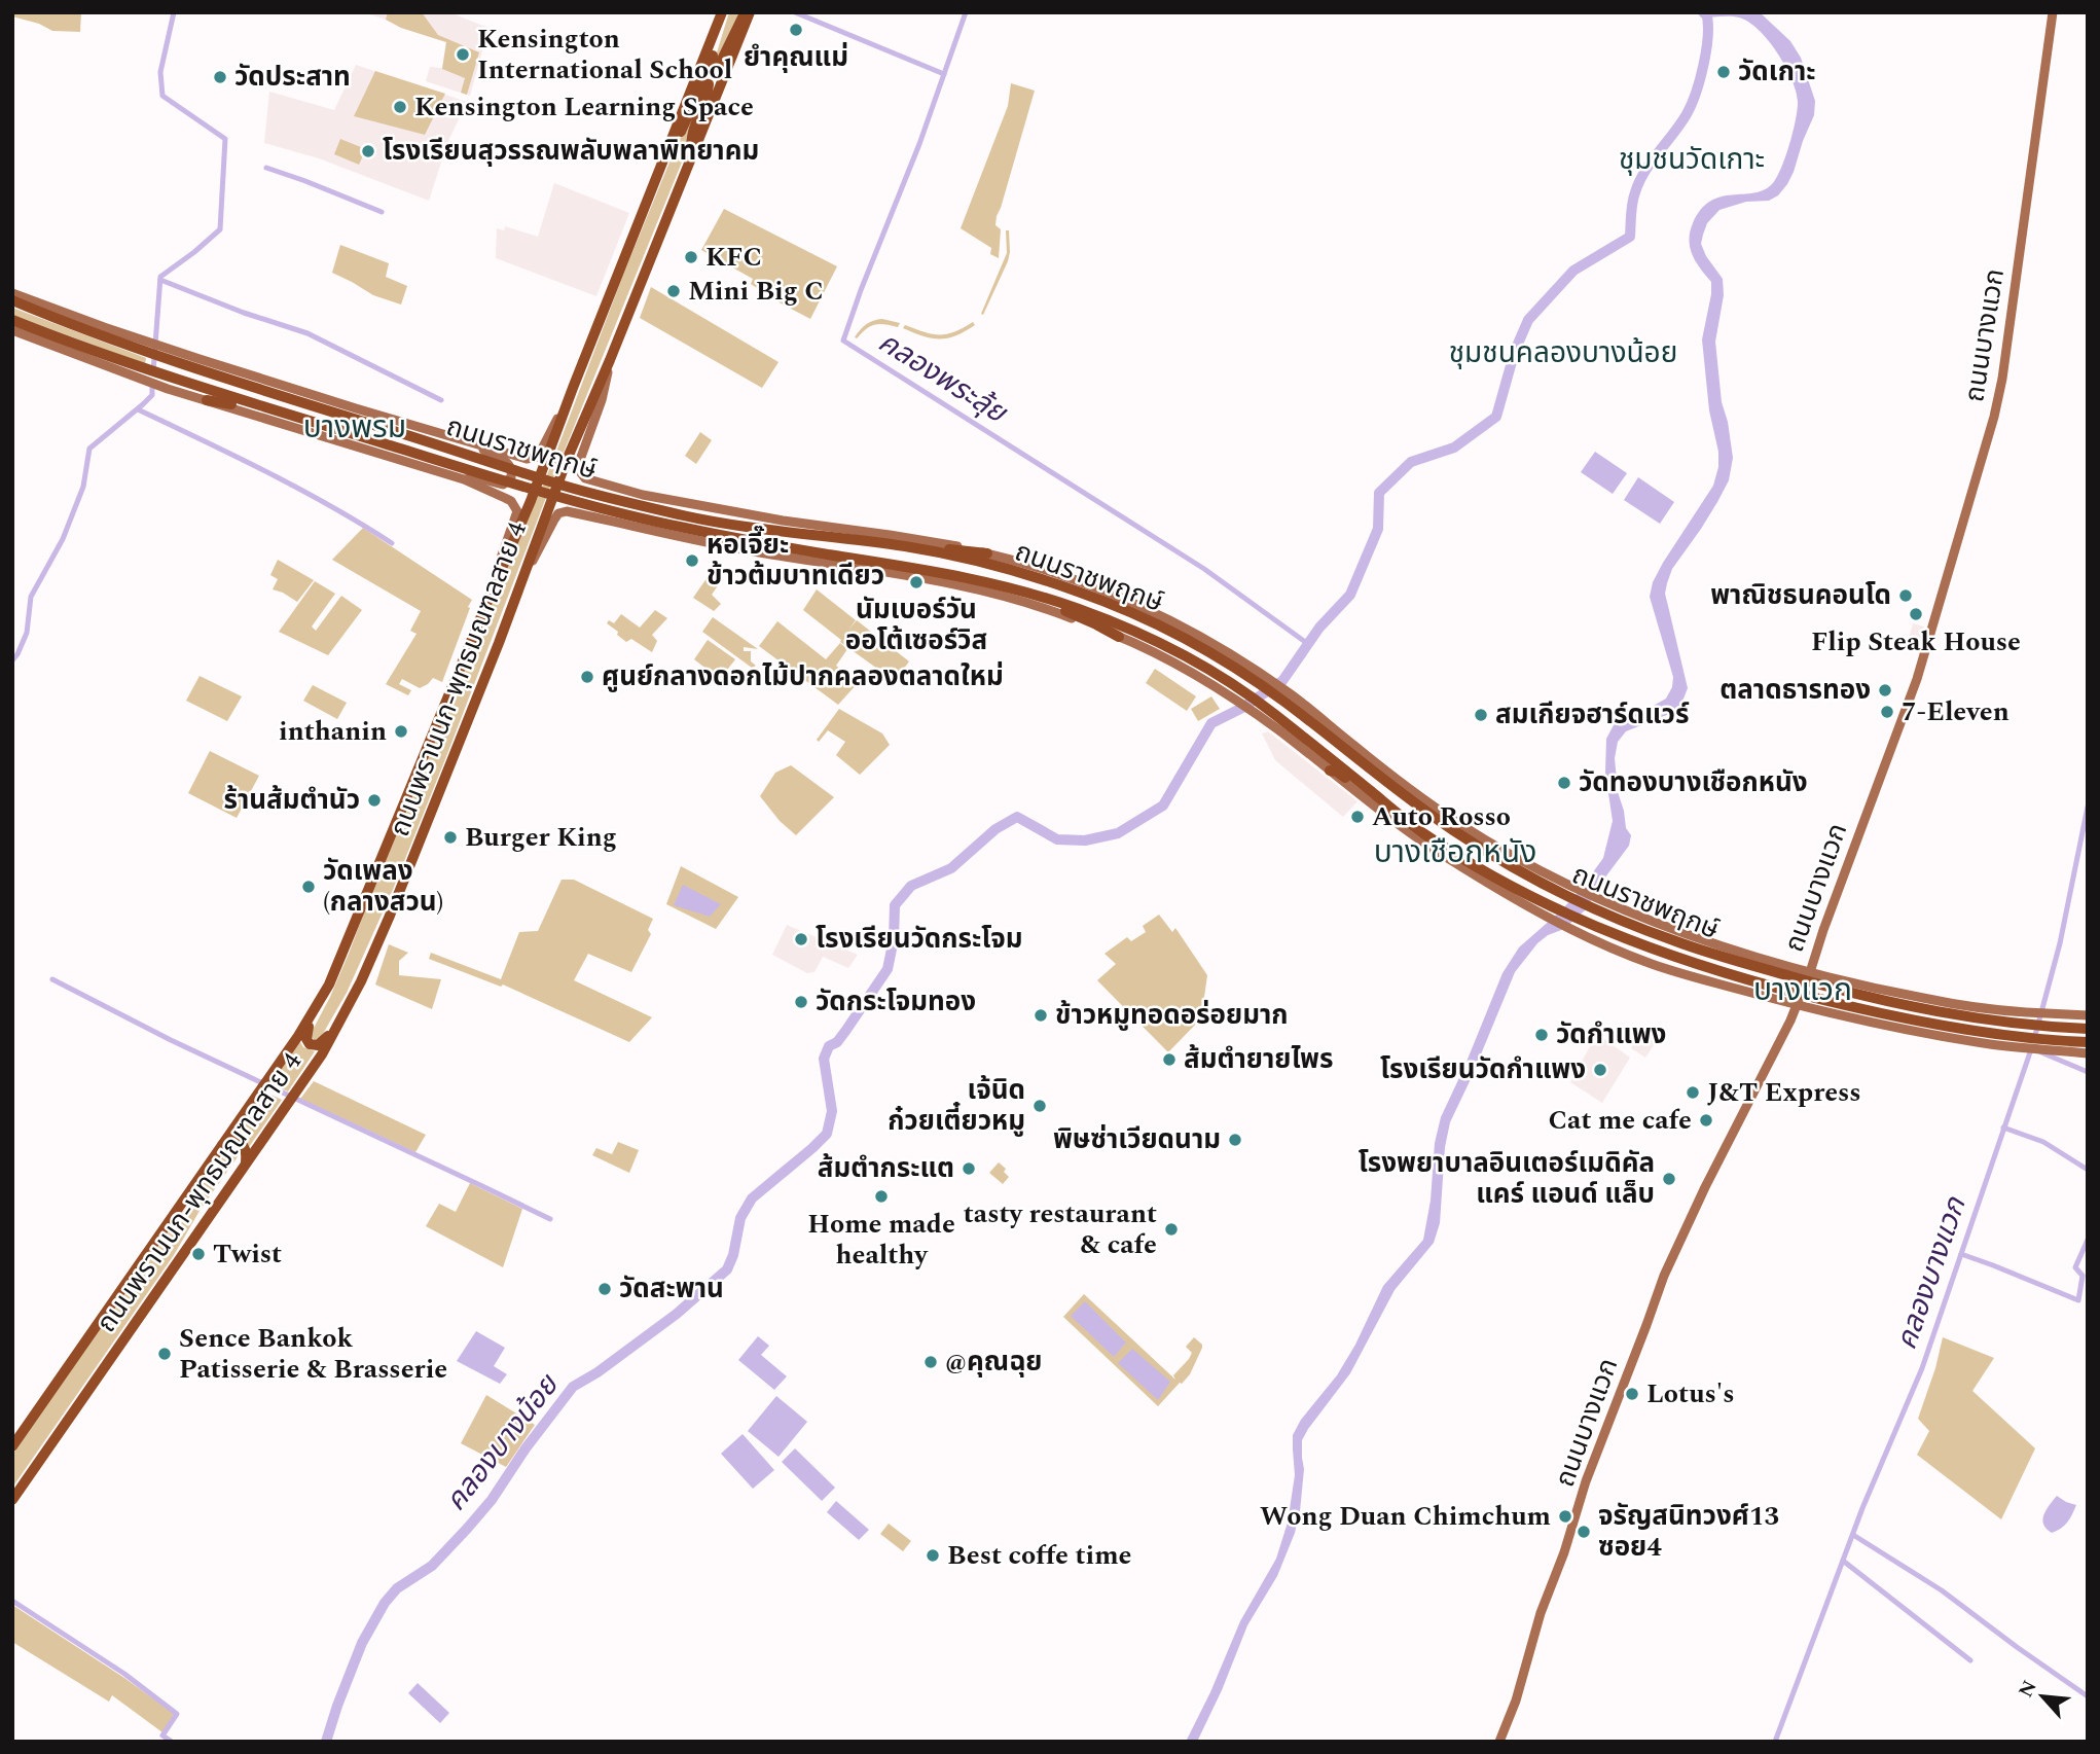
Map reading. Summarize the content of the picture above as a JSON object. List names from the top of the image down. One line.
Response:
{"streets":{"main road":["ถนนบางแวก","ถนนราชพฤกษ์","ถนนพรานนก-พุทธมณฑลสาย 4"]},"crossings":[["ถนนบางแวก","ถนนราชพฤกษ์"],["ถนนราชพฤกษ์","ถนนพรานนก-พุทธมณฑลสาย 4"]],"districts":["ชุมชนวัดเกาะ","ชุมชนคลองบางน้อย","บางพรม","บางเชือกหนัง","บางแวก"],"water":["คลองพระลุ้ย","คลองบางแวก","คลองบางน้อย"],"places":["ยำคุณแม่","Kensington International School","วัดเกาะ","วัดประสาท","Kensington Learning Space","โรงเรียนสุวรรณพลับพลาพิทยาคม","KFC","Mini Big C","หอเจี๊ยะ ข้าวต้มบาทเดียว","นัมเบอร์วัน ออโต้เซอร์วิส","พาณิชธนคอนโด","Flip Steak House","ศูนย์กลางดอกไม้ปากคลองตลาดใหม่","ตลาดธารทอง","7-Eleven","สมเกียจฮาร์ดแวร์","inthanin","วัดทองบางเชือกหนัง","ร้านส้มตำนัว","Auto Rosso","Burger King","วัดเพลง (กลางสวน)","โรงเรียนวัดกระโจม","วัดกระโจมทอง","ข้าวหมูทอดอร่อยมาก","วัดกำแพง","ส้มตำยายไพร","โรงเรียนวัดกำแพง","J&T Express","เจ้นิด ก๋วยเตี๋ยวหมู","Cat me cafe","พิษซ่าเวียดนาม","ส้มตำกระแต","โรงพยาบาลอินเตอร์เมดิคัล แคร์ แอนด์ แล็บ","Home made healthy","tasty restaurant & cafe","Twist","วัดสะพาน","Sence Bankok Patisserie & Brasserie","@คุณฉุย","Lotus's","Wong Duan Chimchum","จรัญสนิทวงศ์13 ซอย4","Best coffe time"],"north":"top left"}
